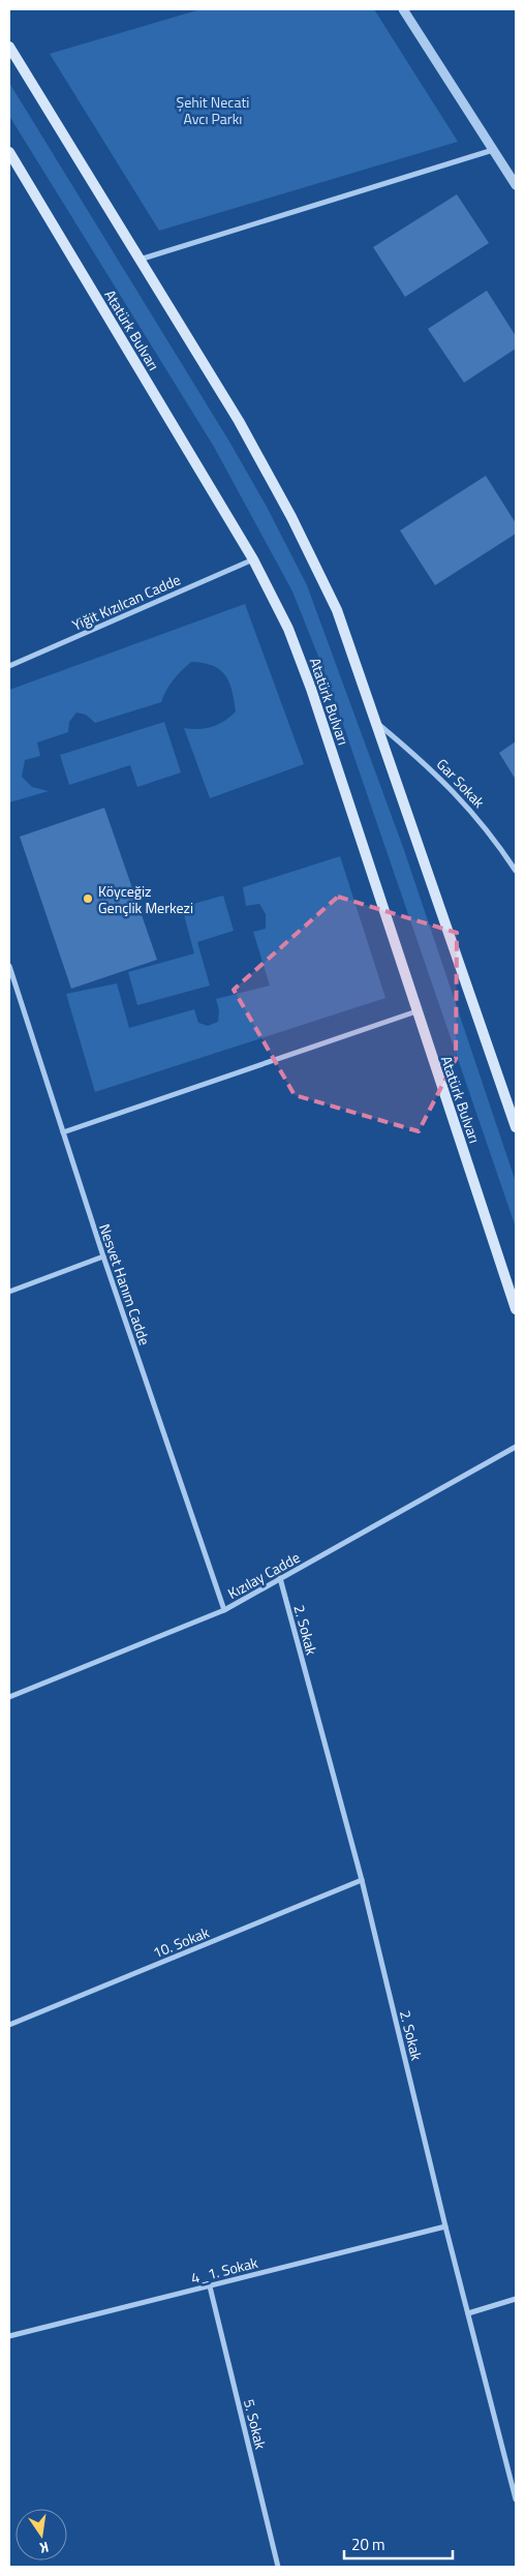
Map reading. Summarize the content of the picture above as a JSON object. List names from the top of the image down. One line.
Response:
{"streets":{"main road":["Atatürk Bulvarı"],"street":["Yiğit Kızılcan Cadde","Gar Sokak","Nesvet Hanım Cadde","Kızılay Cadde","2. Sokak","10. Sokak","4_1. Sokak","5. Sokak"]},"crossings":[["Atatürk Bulvarı","Yiğit Kızılcan Cadde"],["Nesvet Hanım Cadde","Kızılay Cadde"],["Kızılay Cadde","2. Sokak"],["2. Sokak","10. Sokak"],["2. Sokak","4_1. Sokak"],["4_1. Sokak","5. Sokak"]],"parks":["Şehit Necati Avcı Parkı"],"places":["Köyceğiz Gençlik Merkezi"],"scale_bar":"20 m","north":"bottom"}
